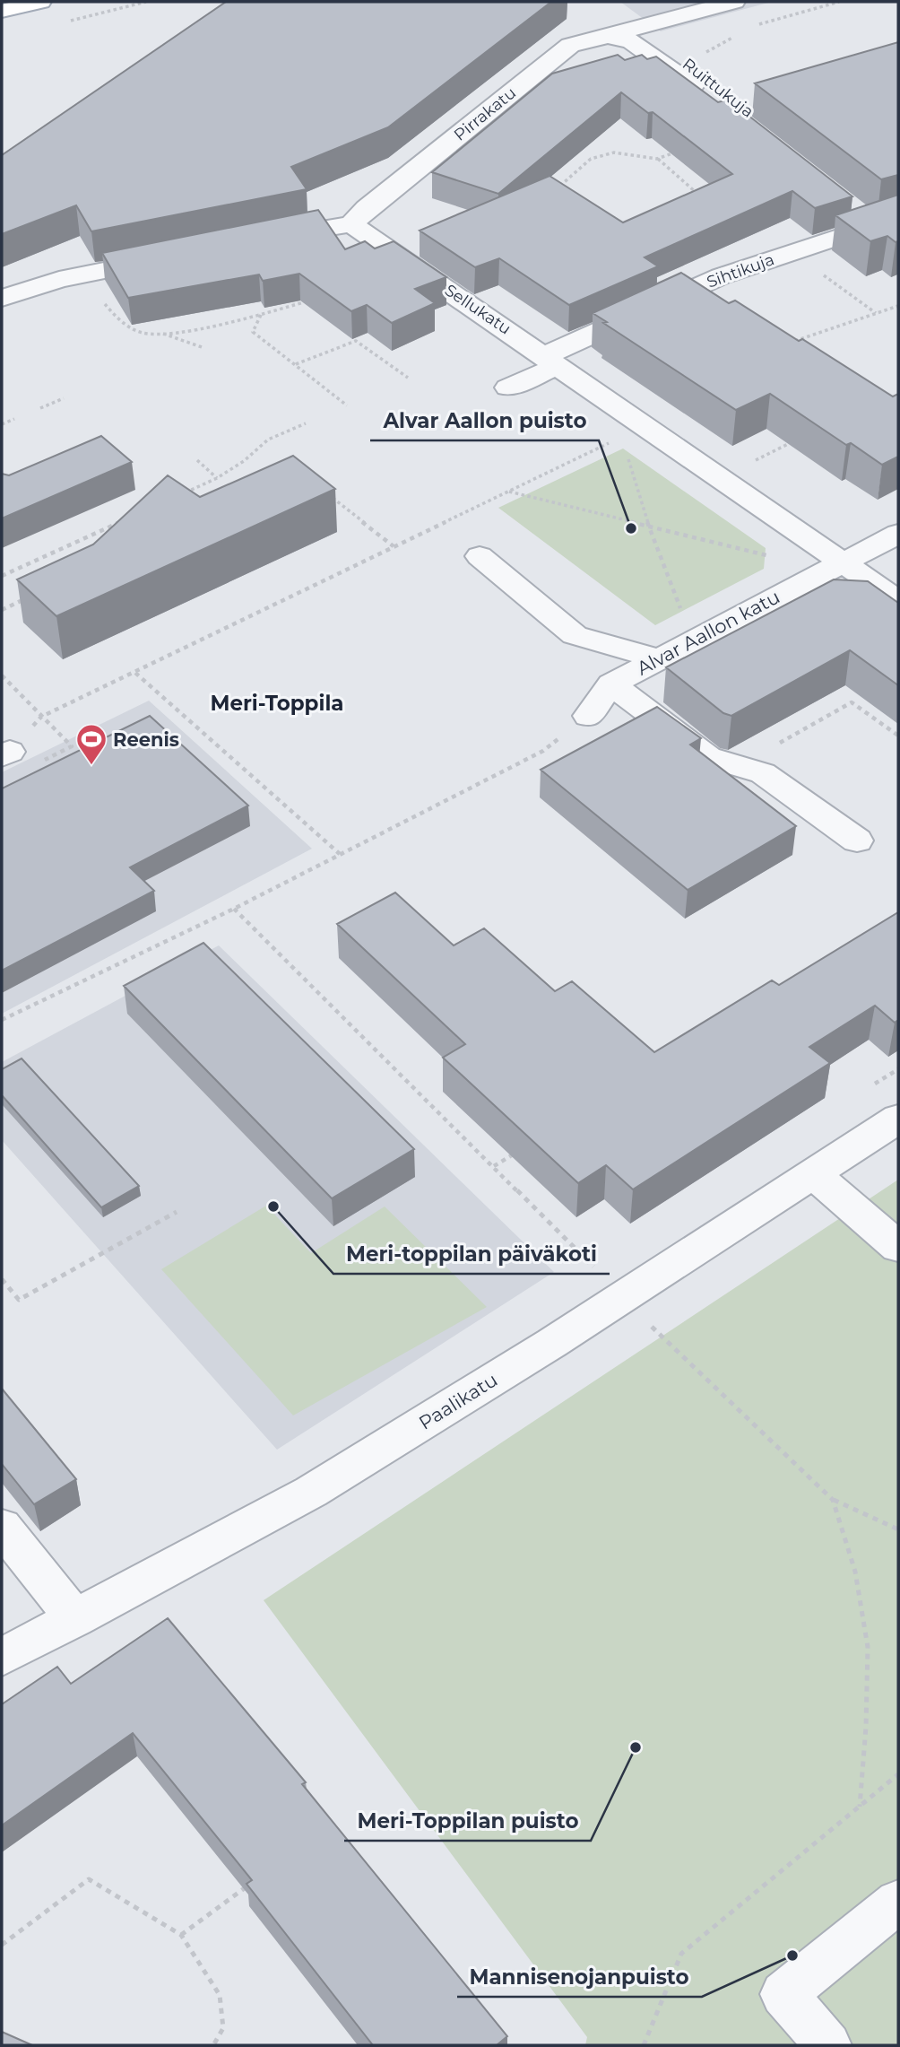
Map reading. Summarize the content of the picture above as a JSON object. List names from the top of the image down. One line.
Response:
{"streets":{"street":["Ruittukuja","Pirrakatu","Sihtikuja","Sellukatu","Alvar Aallon katu","Paalikatu"]},"crossings":[["Ruittukuja","Pirrakatu"],["Pirrakatu","Sellukatu"],["Sihtikuja","Sellukatu"],["Sellukatu","Alvar Aallon katu"]],"districts":["Meri-Toppila"],"places":{"other":["Alvar Aallon puisto","Meri-toppilan päiväkoti","Meri-Toppilan puisto","Mannisenojanpuisto"],"sports":["Reenis"]}}
